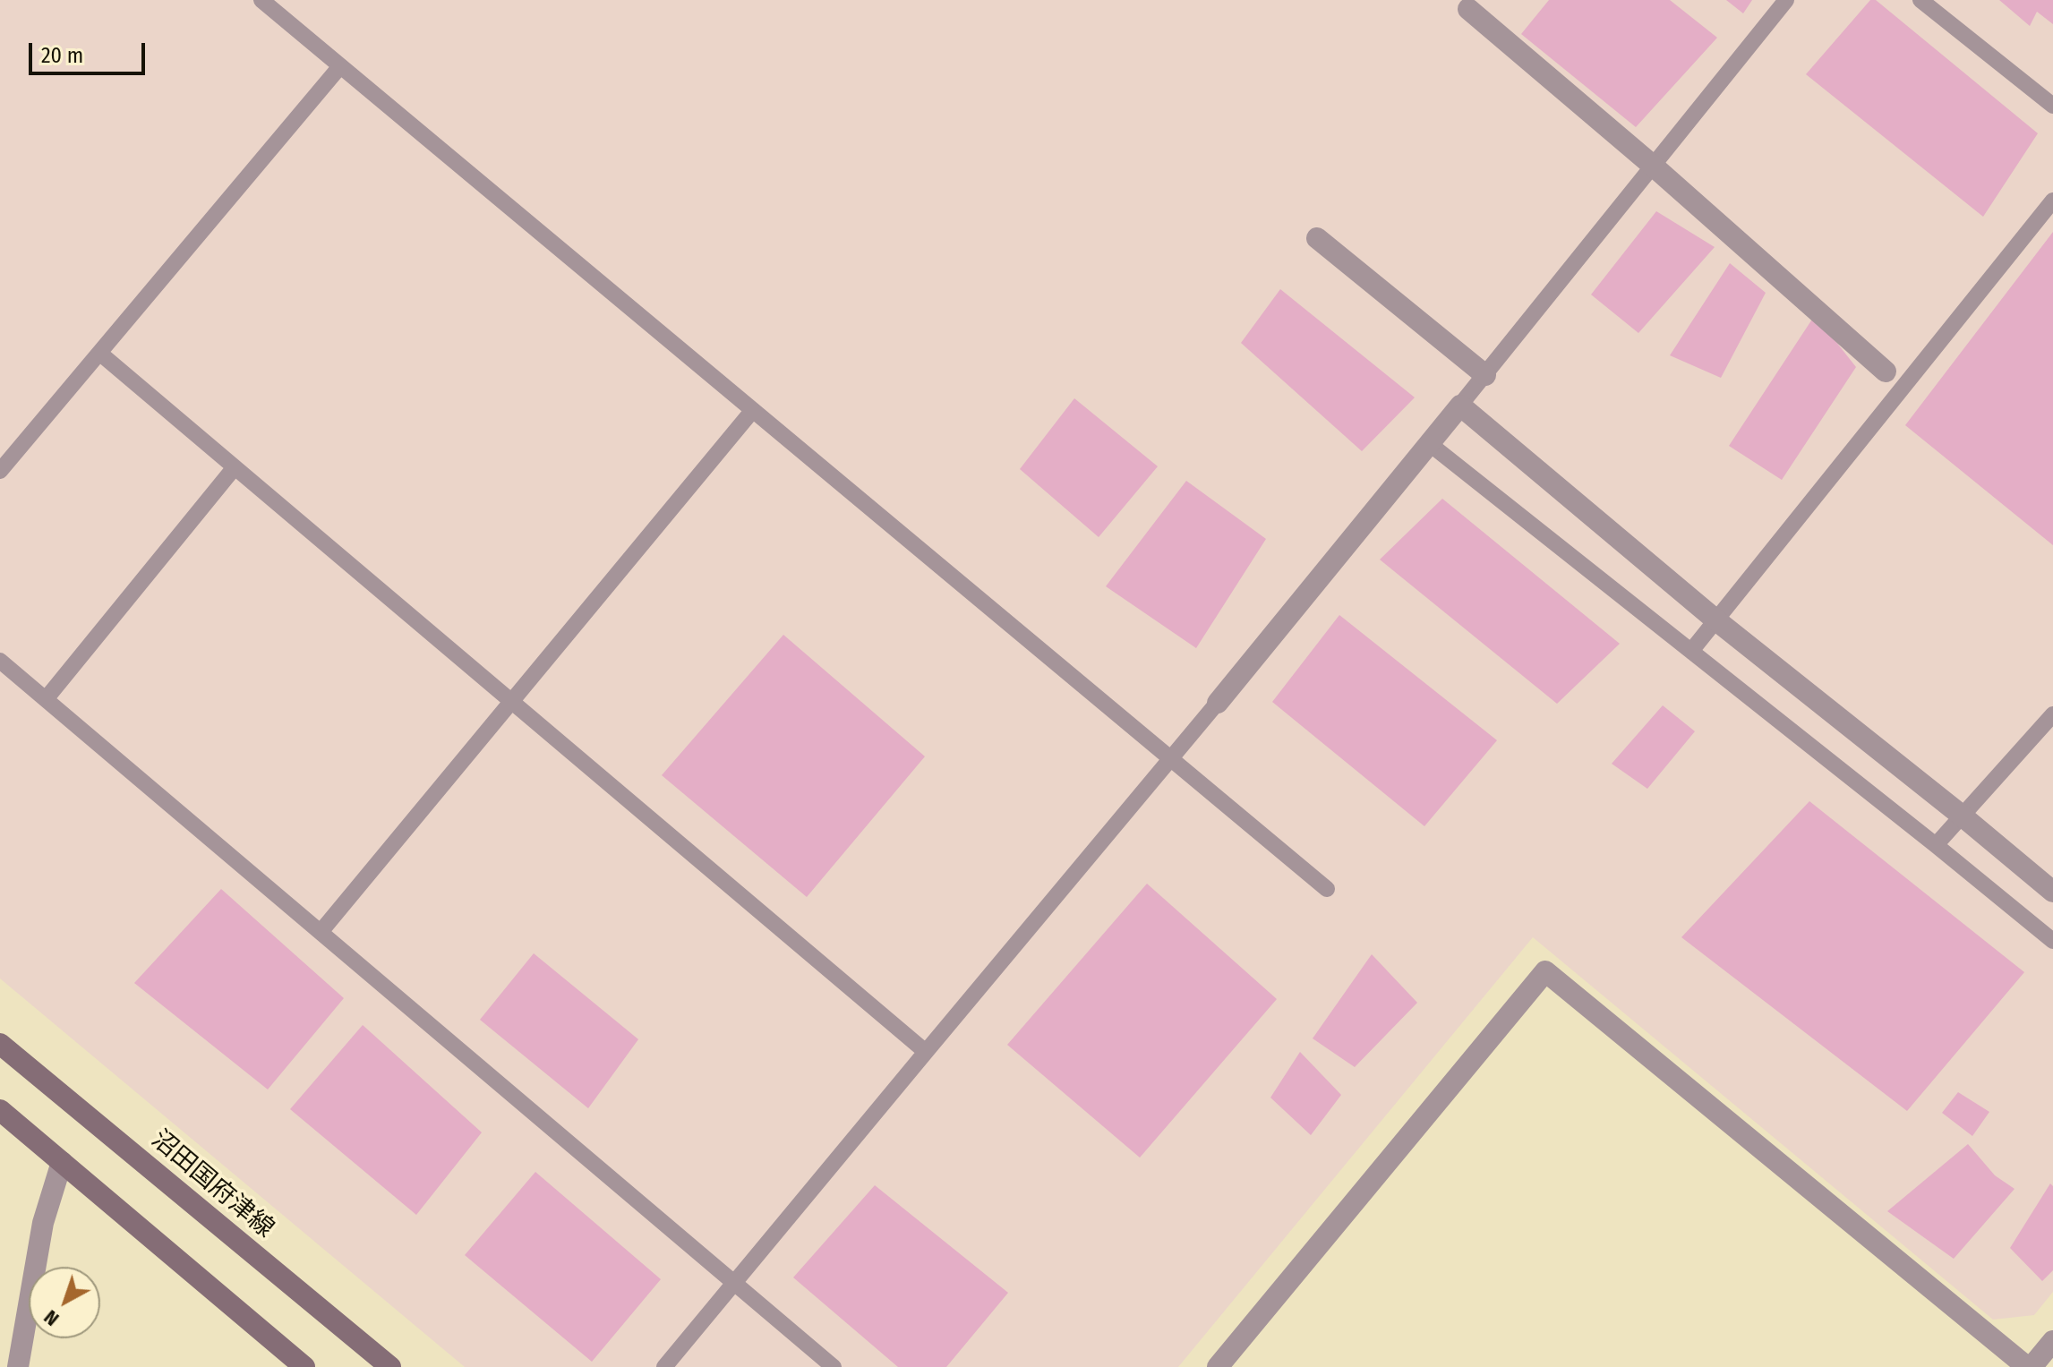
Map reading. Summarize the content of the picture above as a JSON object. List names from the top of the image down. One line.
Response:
{"streets":{"main road":["沼田国府津線"]},"scale_bar":"20 m","north":"bottom left"}
